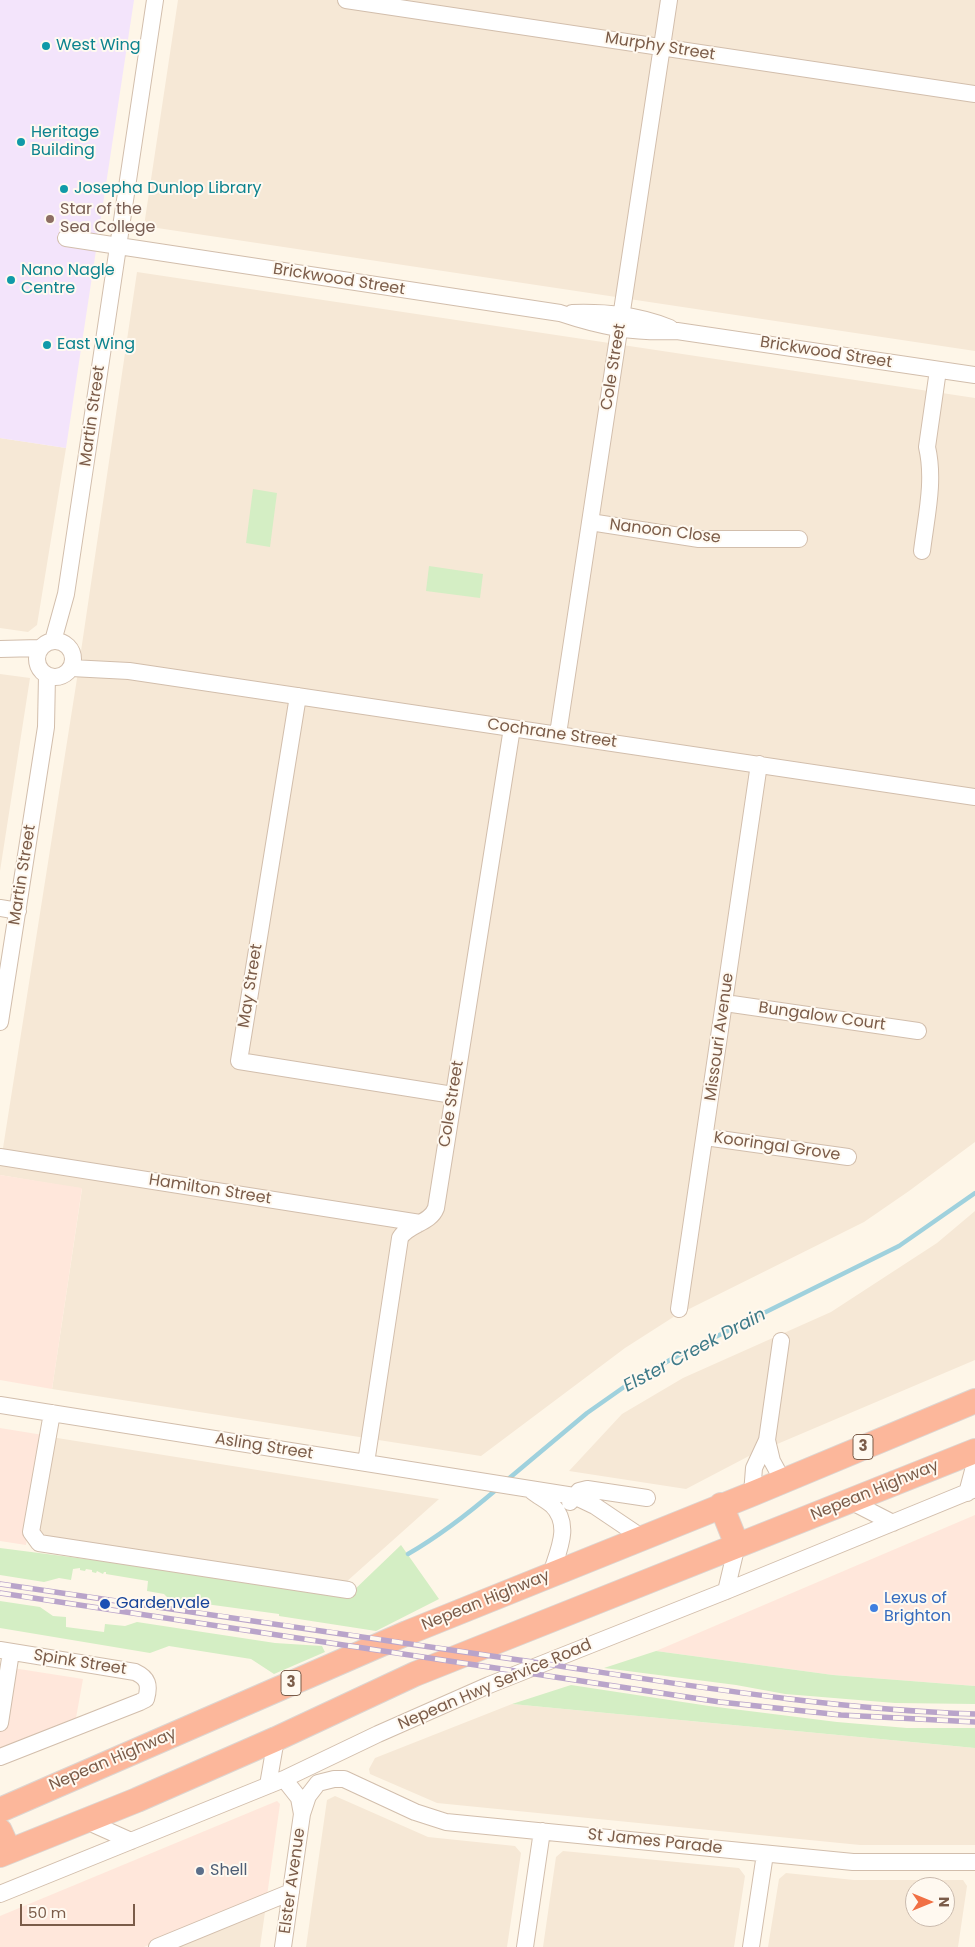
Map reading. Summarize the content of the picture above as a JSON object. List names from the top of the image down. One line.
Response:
{"streets":{"highway":["3","Nepean Highway"],"street":["Murphy Street","Brickwood Street","Cole Street","Martin Street","Nanoon Close","Cochrane Street","May Street","Bungalow Court","Missouri Avenue","Kooringal Grove","Hamilton Street","Asling Street","Spink Street","Nepean Hwy Service Road","St James Parade","Elster Avenue"]},"crossings":[["Murphy Street","Cole Street"],["Brickwood Street","Cole Street"],["Brickwood Street","Martin Street"],["Cole Street","Nanoon Close"],["Cole Street","Cochrane Street"],["Cole Street","May Street"],["Cole Street","Hamilton Street"],["Cole Street","Asling Street"],["Martin Street","Cochrane Street"],["Cochrane Street","May Street"],["Cochrane Street","Missouri Avenue"],["Bungalow Court","Missouri Avenue"],["Missouri Avenue","Kooringal Grove"],["Asling Street","Nepean Highway"],["Nepean Hwy Service Road","Elster Avenue"],["St James Parade","Elster Avenue"]],"water":["Elster Creek Drain"],"places":["West Wing","Heritage Building","Josepha Dunlop Library","Star of the Sea College","Nano Nagle Centre","East Wing","Gardenvale","Lexus of Brighton","Shell"],"scale_bar":"50 m","north":"right"}
